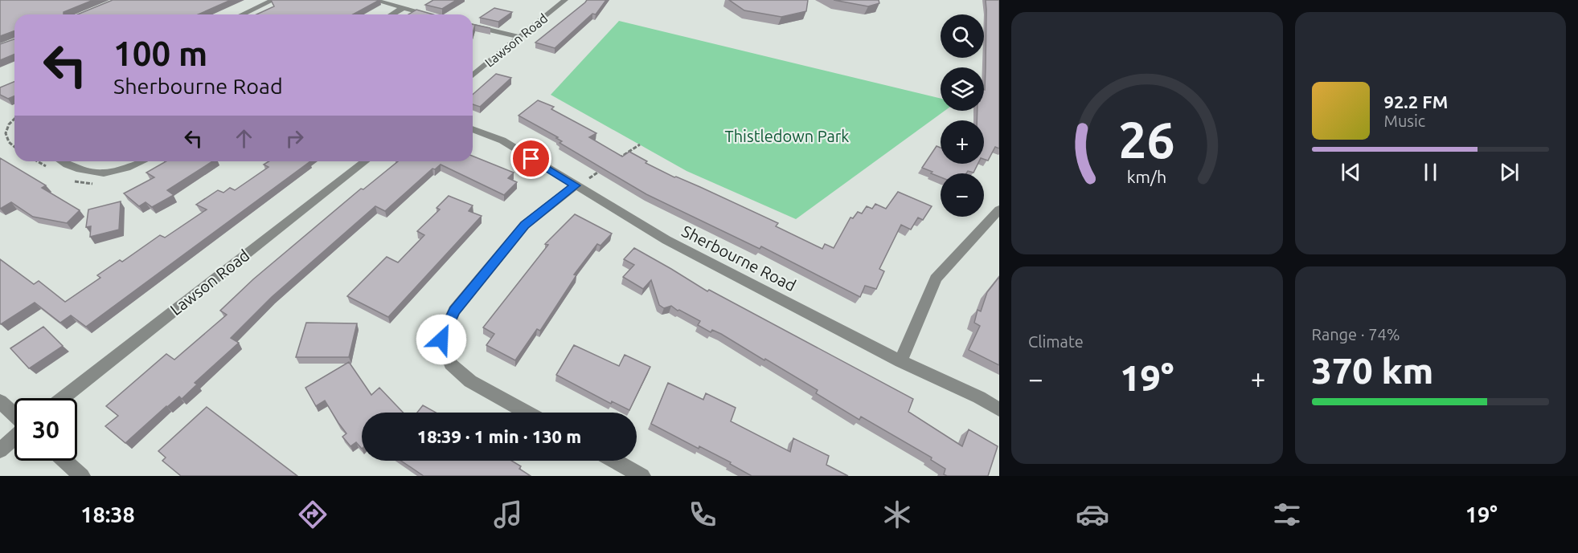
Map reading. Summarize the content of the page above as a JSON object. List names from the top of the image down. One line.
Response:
{"streets":{"street":["Lawson Road","Sherbourne Road"]},"parks":["Thistledown Park"],"page":{"map_buttons":["+","−"],"turn":["100 m","Sherbourne Road"],"song":["92.2 FM","Music"],"tile":["Climate",["Range · 74%","370 km"]],"heat":["−","19°","+"],"limit":"30","trip":"18:39 · 1 min · 130 m","tabs":["18:38","19°"],"gauge":["26","km/h"]}}
